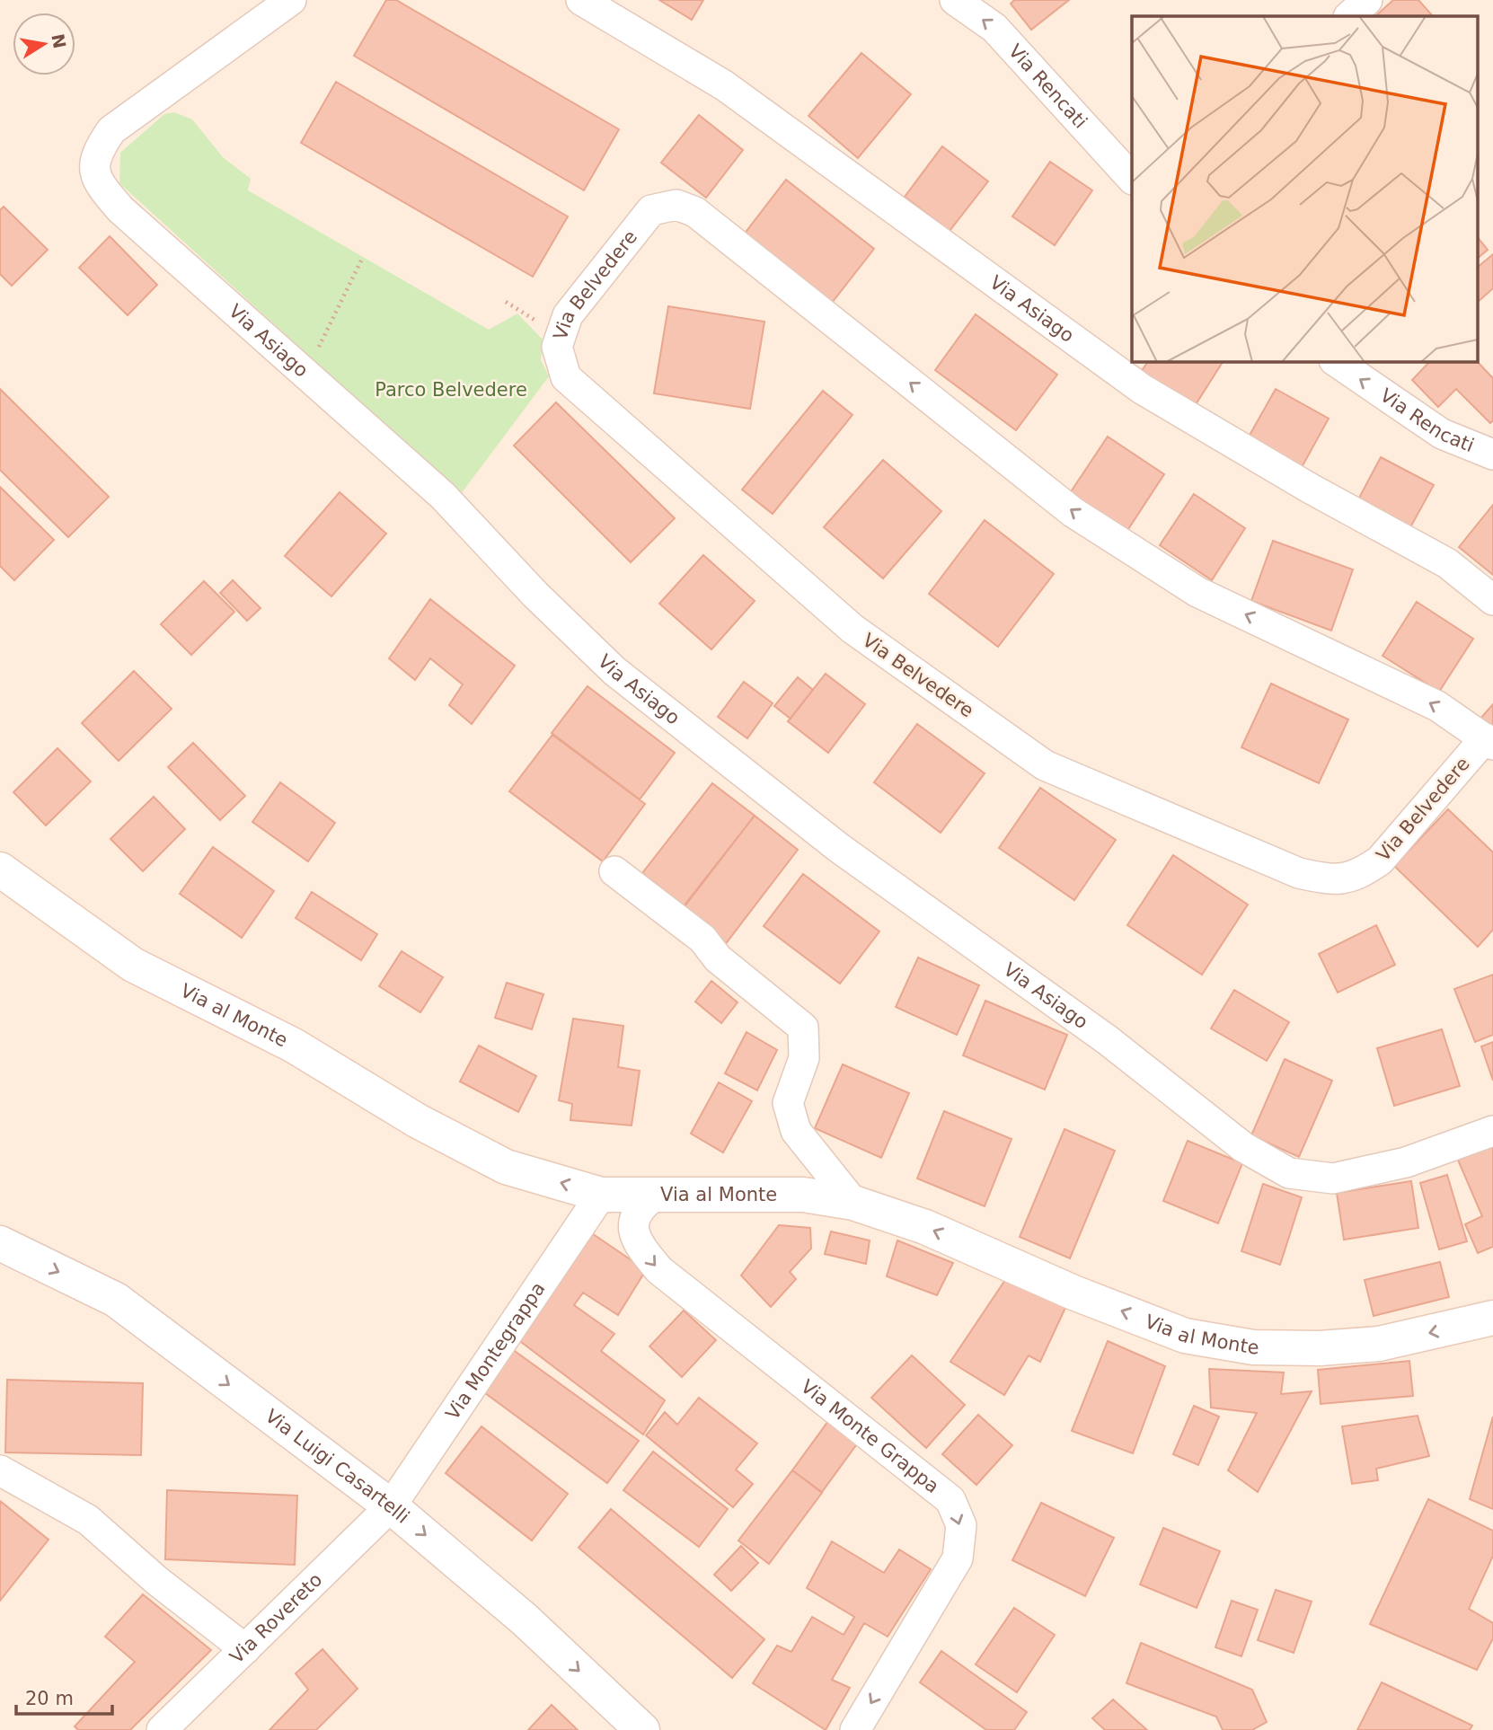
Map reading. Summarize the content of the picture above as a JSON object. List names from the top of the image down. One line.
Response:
{"streets":{"main road":["Via al Monte","Via Luigi Casartelli"],"street":["Via Rencati","Via Belvedere","Via Asiago","Via Montegrappa","Via Monte Grappa","Via Rovereto"]},"crossings":[["Via al Monte","Via Montegrappa"],["Via al Monte","Via Monte Grappa"],["Via Montegrappa","Via Luigi Casartelli"],["Via Montegrappa","Via Rovereto"],["Via Luigi Casartelli","Via Rovereto"]],"one_way":["Via Rencati","Via al Monte","Via Luigi Casartelli"],"parks":["Parco Belvedere"],"scale_bar":"20 m","north":"right"}
